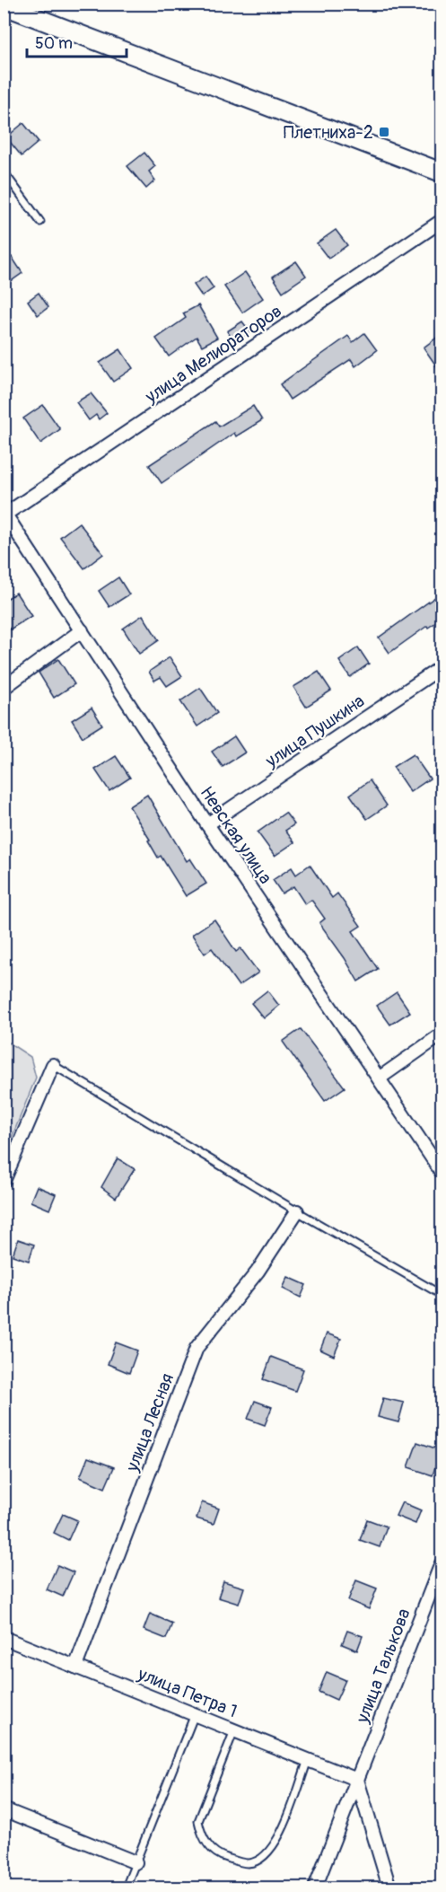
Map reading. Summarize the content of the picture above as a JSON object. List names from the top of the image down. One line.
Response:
{"streets":{"street":["улица Мелиораторов","улица Пушкина","Невская улица","улица Лесная","улица Талькова","улица Петра 1"]},"crossings":[["улица Мелиораторов","Невская улица"],["улица Пушкина","Невская улица"],["улица Лесная","улица Петра 1"],["улица Талькова","улица Петра 1"]],"places":{"transit":["Плетниха-2"]},"scale_bar":"50 m"}
